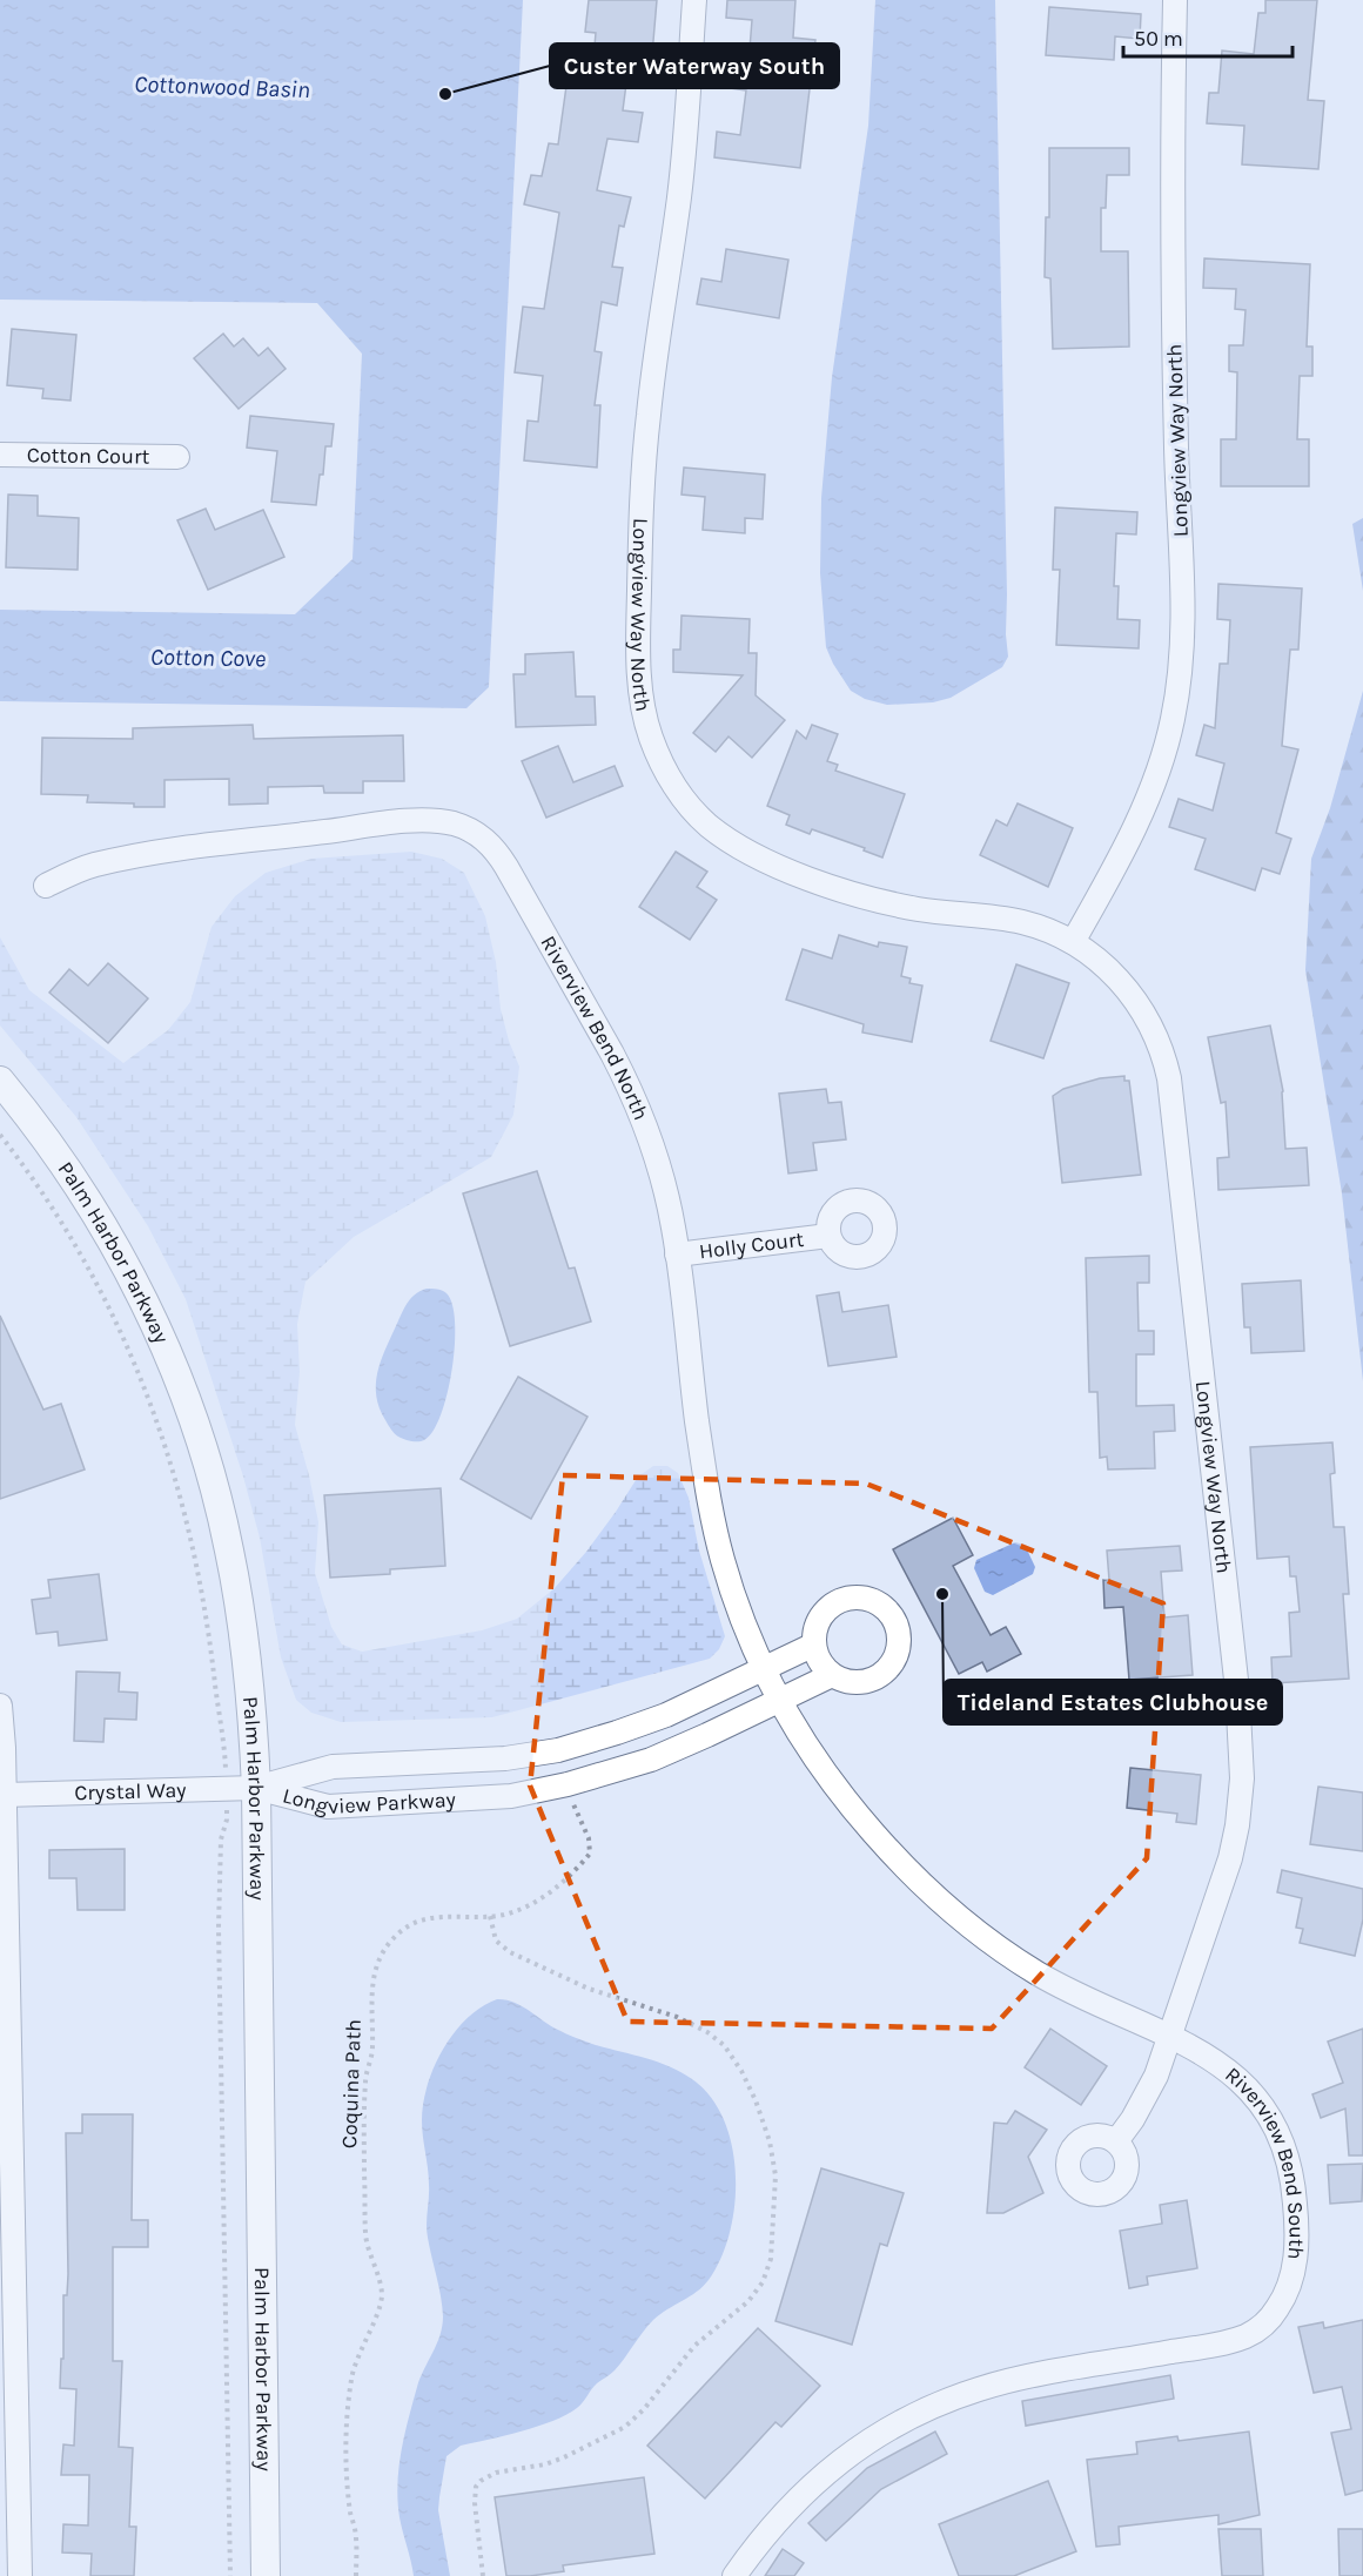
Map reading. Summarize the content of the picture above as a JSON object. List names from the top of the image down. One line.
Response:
{"streets":{"street":["Longview Way North","Cotton Court","Riverview Bend North","Holly Court","Palm Harbor Parkway","Crystal Way","Longview Parkway","Riverview Bend South"],"path":["Coquina Path"]},"crossings":[["Longview Way North","Riverview Bend South"],["Riverview Bend North","Holly Court"],["Riverview Bend North","Longview Parkway"],["Riverview Bend North","Riverview Bend South"],["Palm Harbor Parkway","Crystal Way"],["Palm Harbor Parkway","Longview Parkway"],["Crystal Way","Longview Parkway"],["Longview Parkway","Coquina Path"],["Longview Parkway","Riverview Bend South"]],"water":["Cottonwood Basin","Cotton Cove"],"places":["Custer Waterway South","Tideland Estates Clubhouse"],"scale_bar":"50 m"}
